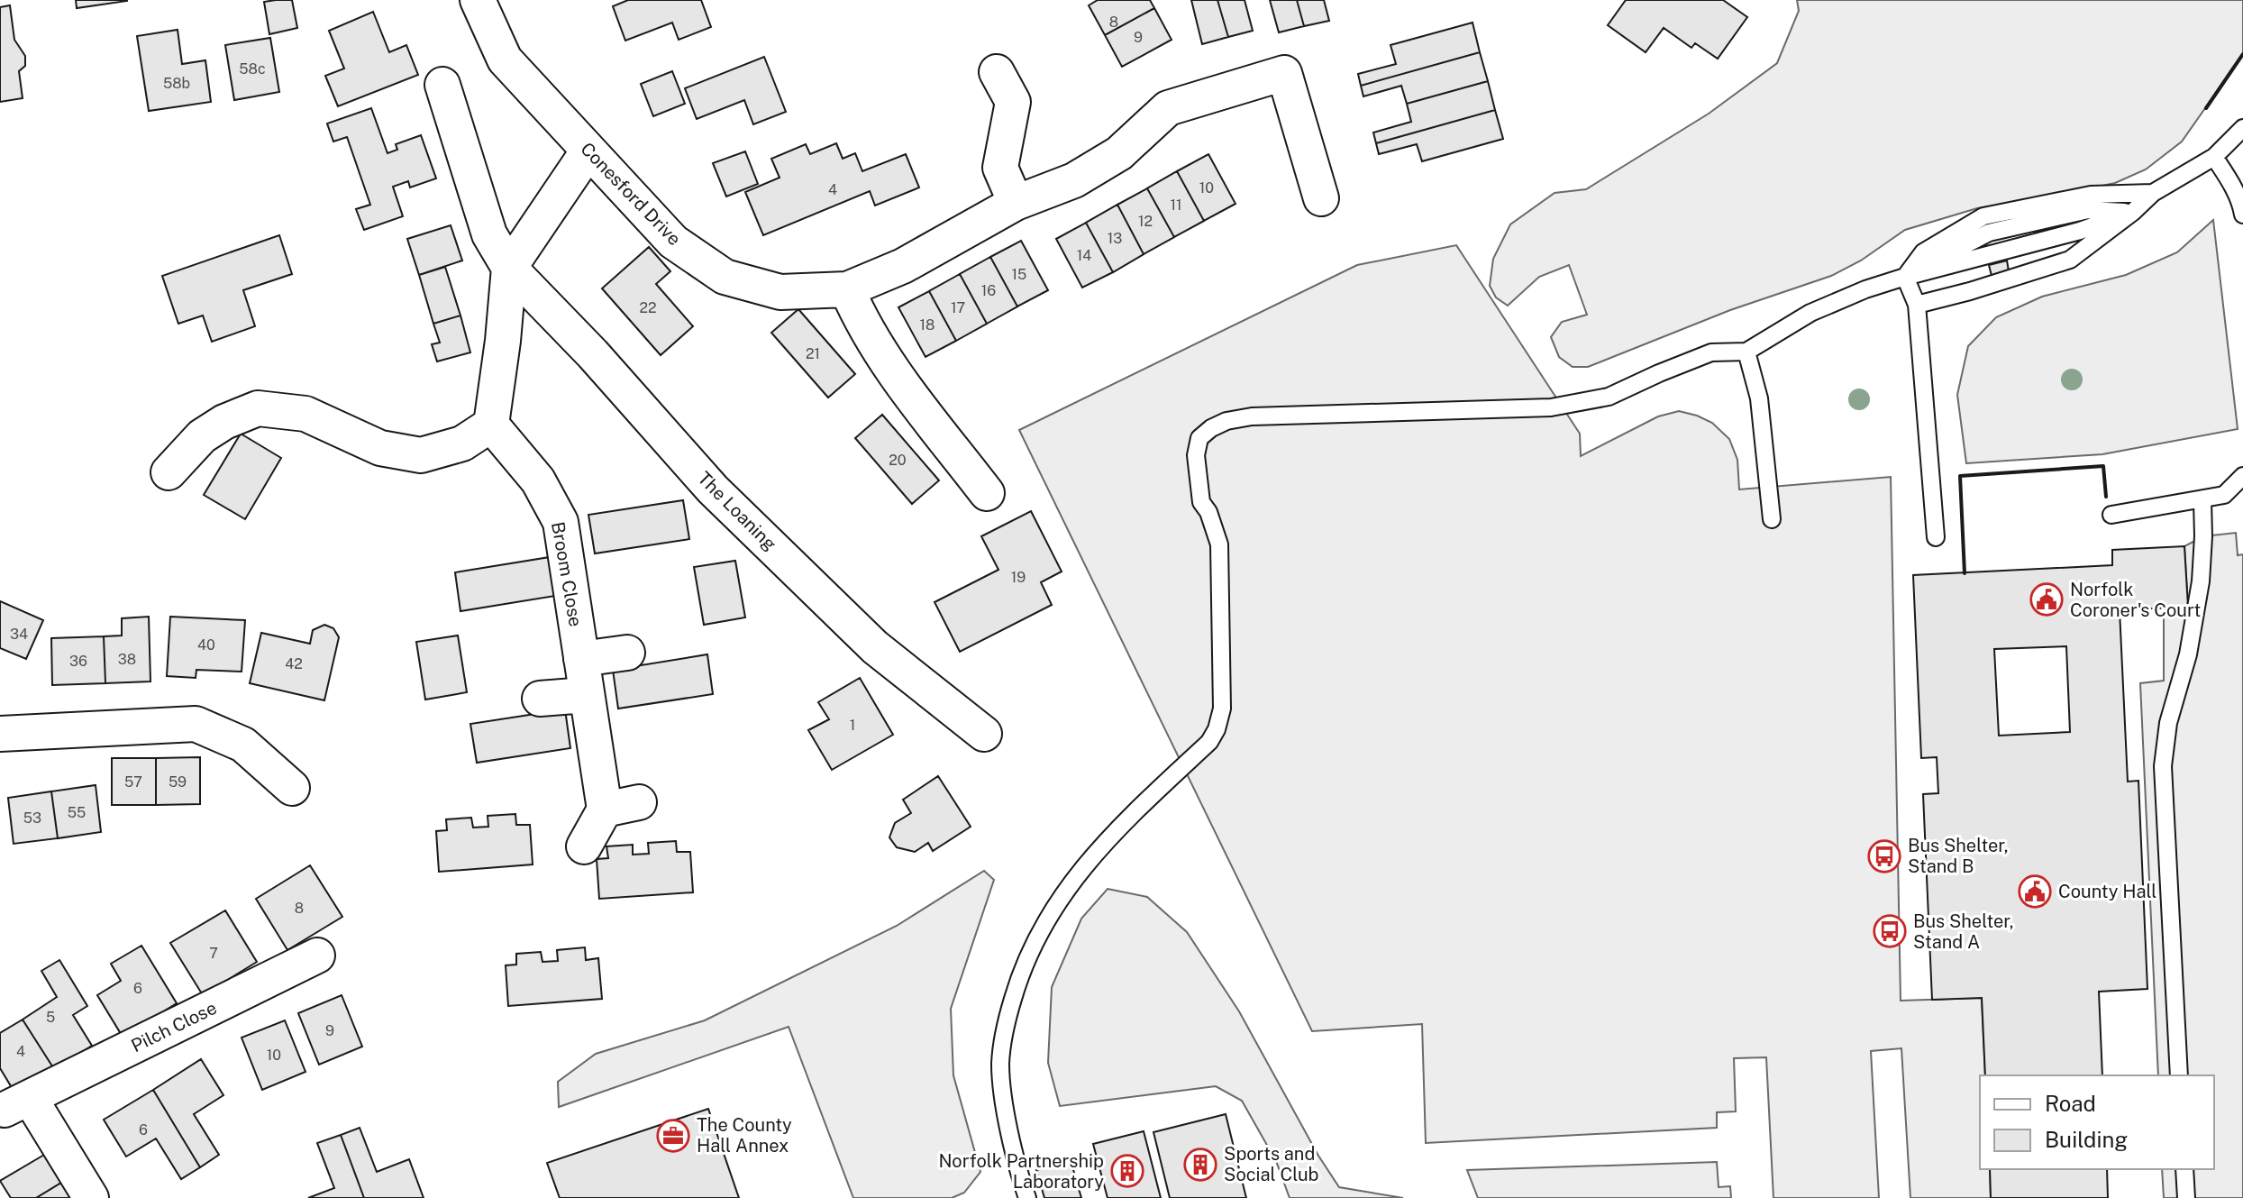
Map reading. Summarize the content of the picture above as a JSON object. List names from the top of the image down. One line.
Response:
{"streets":{"street":["Conesford Drive","The Loaning","Broom Close","Pilch Close"]},"places":{"public building":["Norfolk Coroner's Court","County Hall"],"bus stop":["Bus Shelter, Stand B","Bus Shelter, Stand A"],"office":["The County Hall Annex"],"building":["Sports and Social Club","Norfolk Partnership Laboratory"]},"house_numbers":["8","9","58c","58b","10","4","11","12","13","14","15","16","22","17","18","21","20","19","34","40","38","36","42","1","57","59","55","53","8","7","6","5","9","4","10","6"],"legend":["Road","Building"]}
